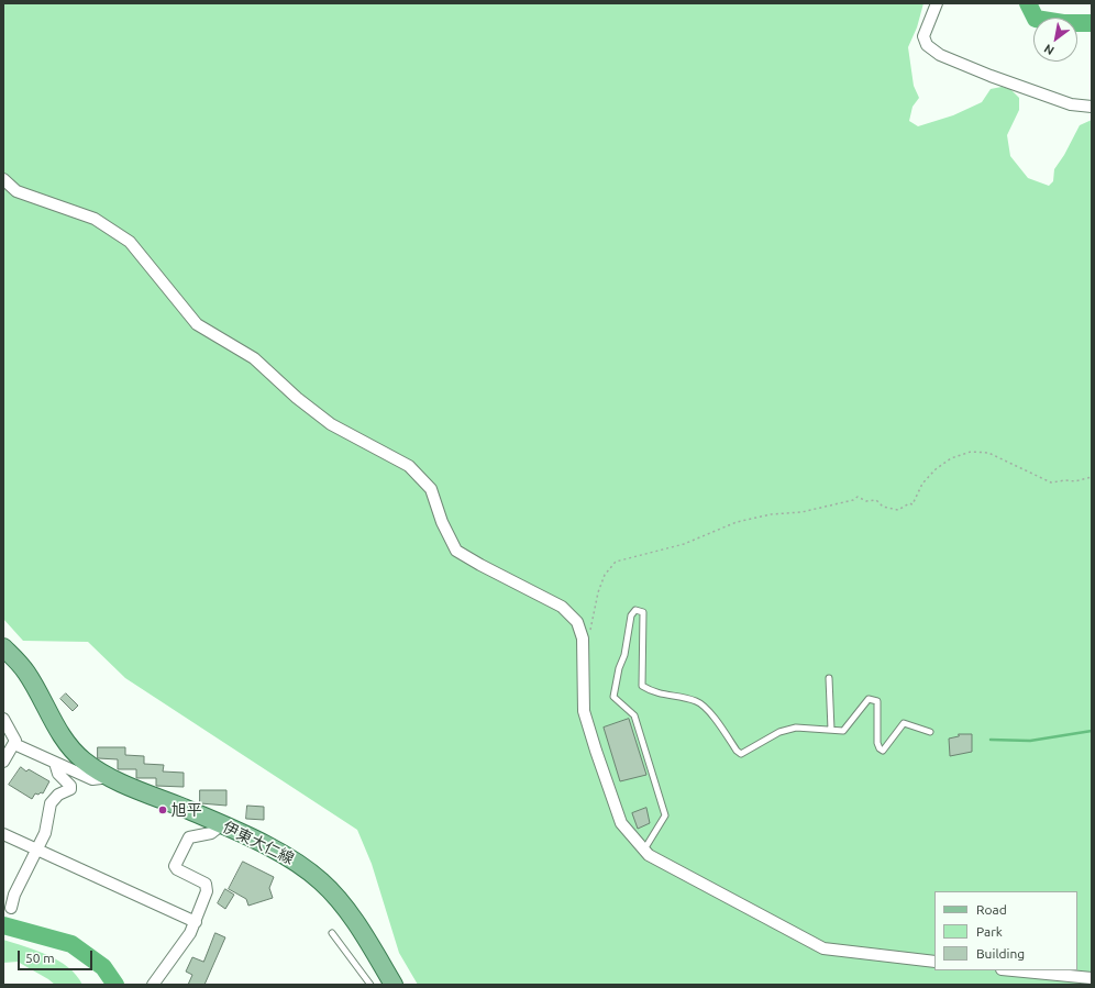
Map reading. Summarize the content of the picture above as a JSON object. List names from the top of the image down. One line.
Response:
{"streets":{"main road":["伊東大仁線"]},"places":["旭平"],"legend":["Road","Park","Building"],"scale_bar":"50 m","north":"bottom left"}
